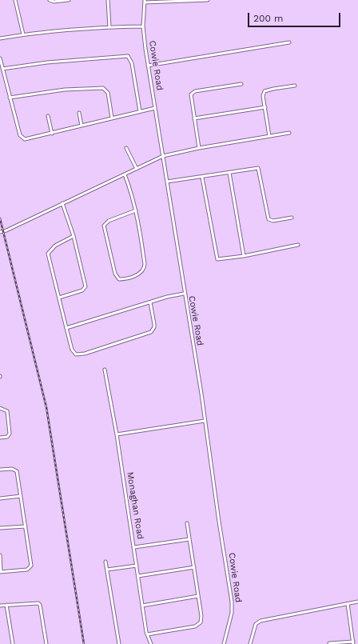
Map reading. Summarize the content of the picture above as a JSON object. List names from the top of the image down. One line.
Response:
{"streets":{"street":["Cowie Road","Monaghan Road"]},"scale_bar":"200 m"}
